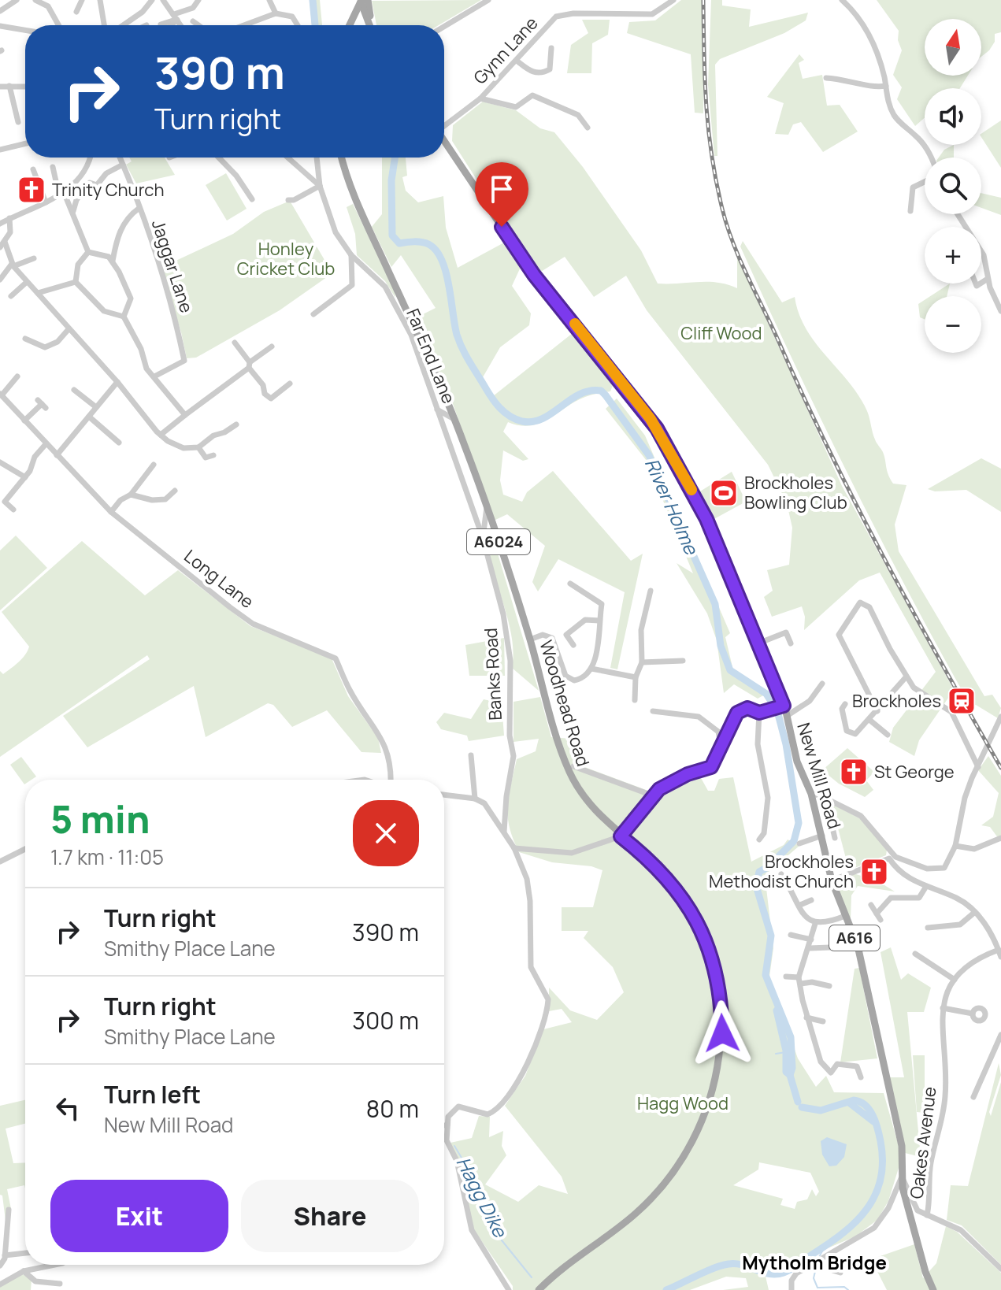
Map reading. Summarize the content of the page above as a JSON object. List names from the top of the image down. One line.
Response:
{"streets":{"main road":["A6024","Woodhead Road","New Mill Road","A616"],"street":["Gynn Lane","Jaggar Lane","Far End Lane","Long Lane","Banks Road","Oakes Avenue"]},"crossings":[["Far End Lane","Banks Road"]],"districts":["Mytholm Bridge"],"water":["River Holme","Hagg Dike"],"parks":["Honley Cricket Club","Cliff Wood","Hagg Wood"],"places":{"church":["Trinity Church","St George","Brockholes Methodist Church"],"sports":["Brockholes Bowling Club"],"station":["Brockholes"]},"north":"top","page":{"map_buttons":["+","−"],"turn":["390 m","Turn right"],"heading":["5 min","1.7 km · 11:05"],"list":[{"name":"Turn right","note":"Smithy Place Lane","value":"390 m"},{"name":"Turn right","note":"Smithy Place Lane","value":"300 m"},{"name":"Turn left","note":"New Mill Road","value":"80 m"}],"buttons":["Exit","Share"]}}
